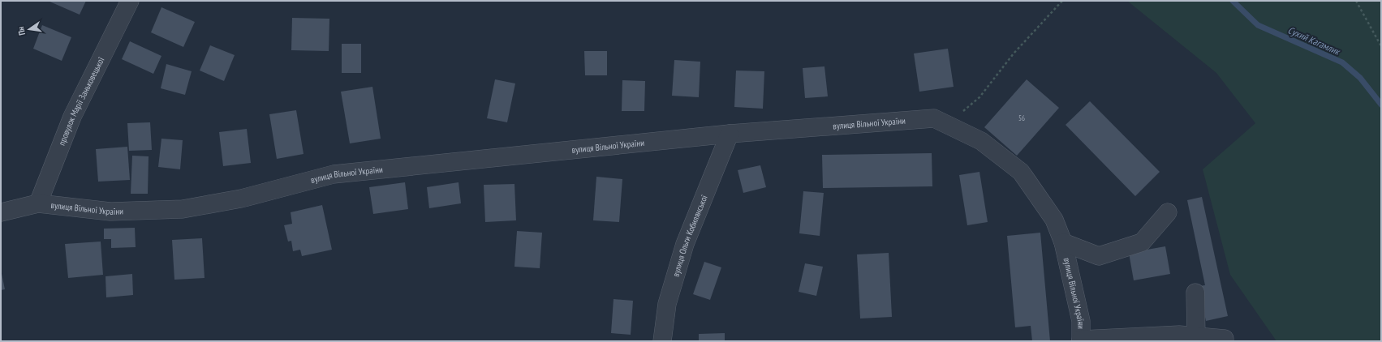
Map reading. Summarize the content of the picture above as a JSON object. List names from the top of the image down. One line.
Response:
{"streets":{"street":["провулок Марії Заньковецької","вулиця Вільної України","вулиця Ольги Кобилянської"]},"crossings":[["провулок Марії Заньковецької","вулиця Вільної України"],["вулиця Вільної України","вулиця Ольги Кобилянської"]],"water":["Сухий Кагамлик"],"house_numbers":["56"],"north":"left"}
